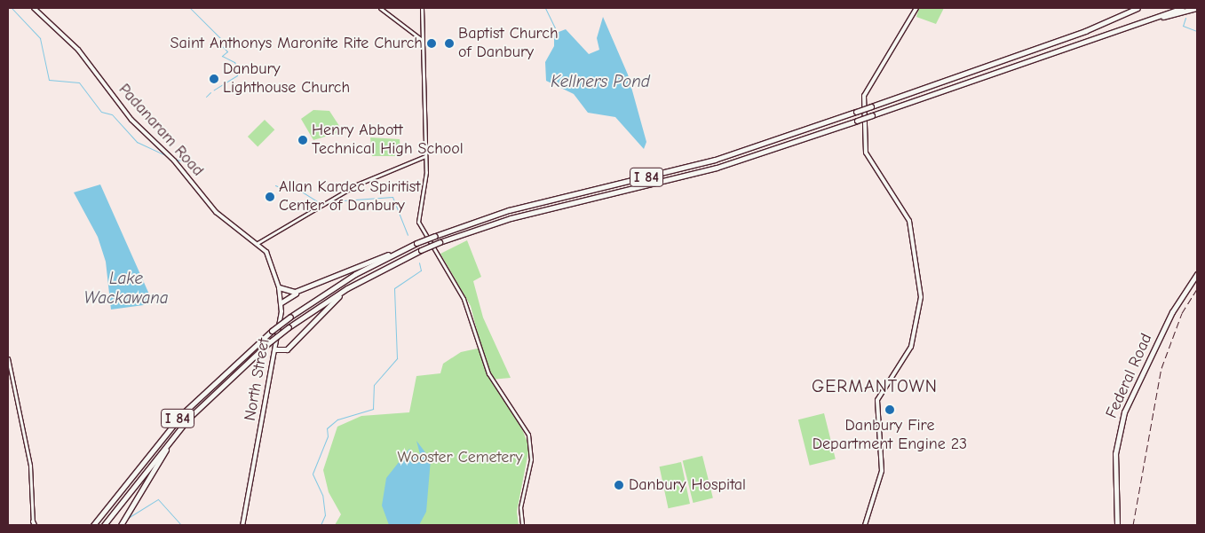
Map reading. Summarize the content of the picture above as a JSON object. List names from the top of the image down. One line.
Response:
{"streets":{"highway":["I 84"],"main road":["Padanaram Road","Federal Road","North Street"]},"crossings":[["Padanaram Road","North Street"]],"districts":["GERMANTOWN"],"water":["Kellners Pond","Lake Wackawana"],"parks":["Wooster Cemetery"],"places":["Saint Anthonys Maronite Rite Church","Baptist Church of Danbury","Danbury Lighthouse Church","Henry Abbott Technical High School","Allan Kardec Spiritist Center of Danbury","Danbury Fire Department Engine 23","Danbury Hospital"]}
